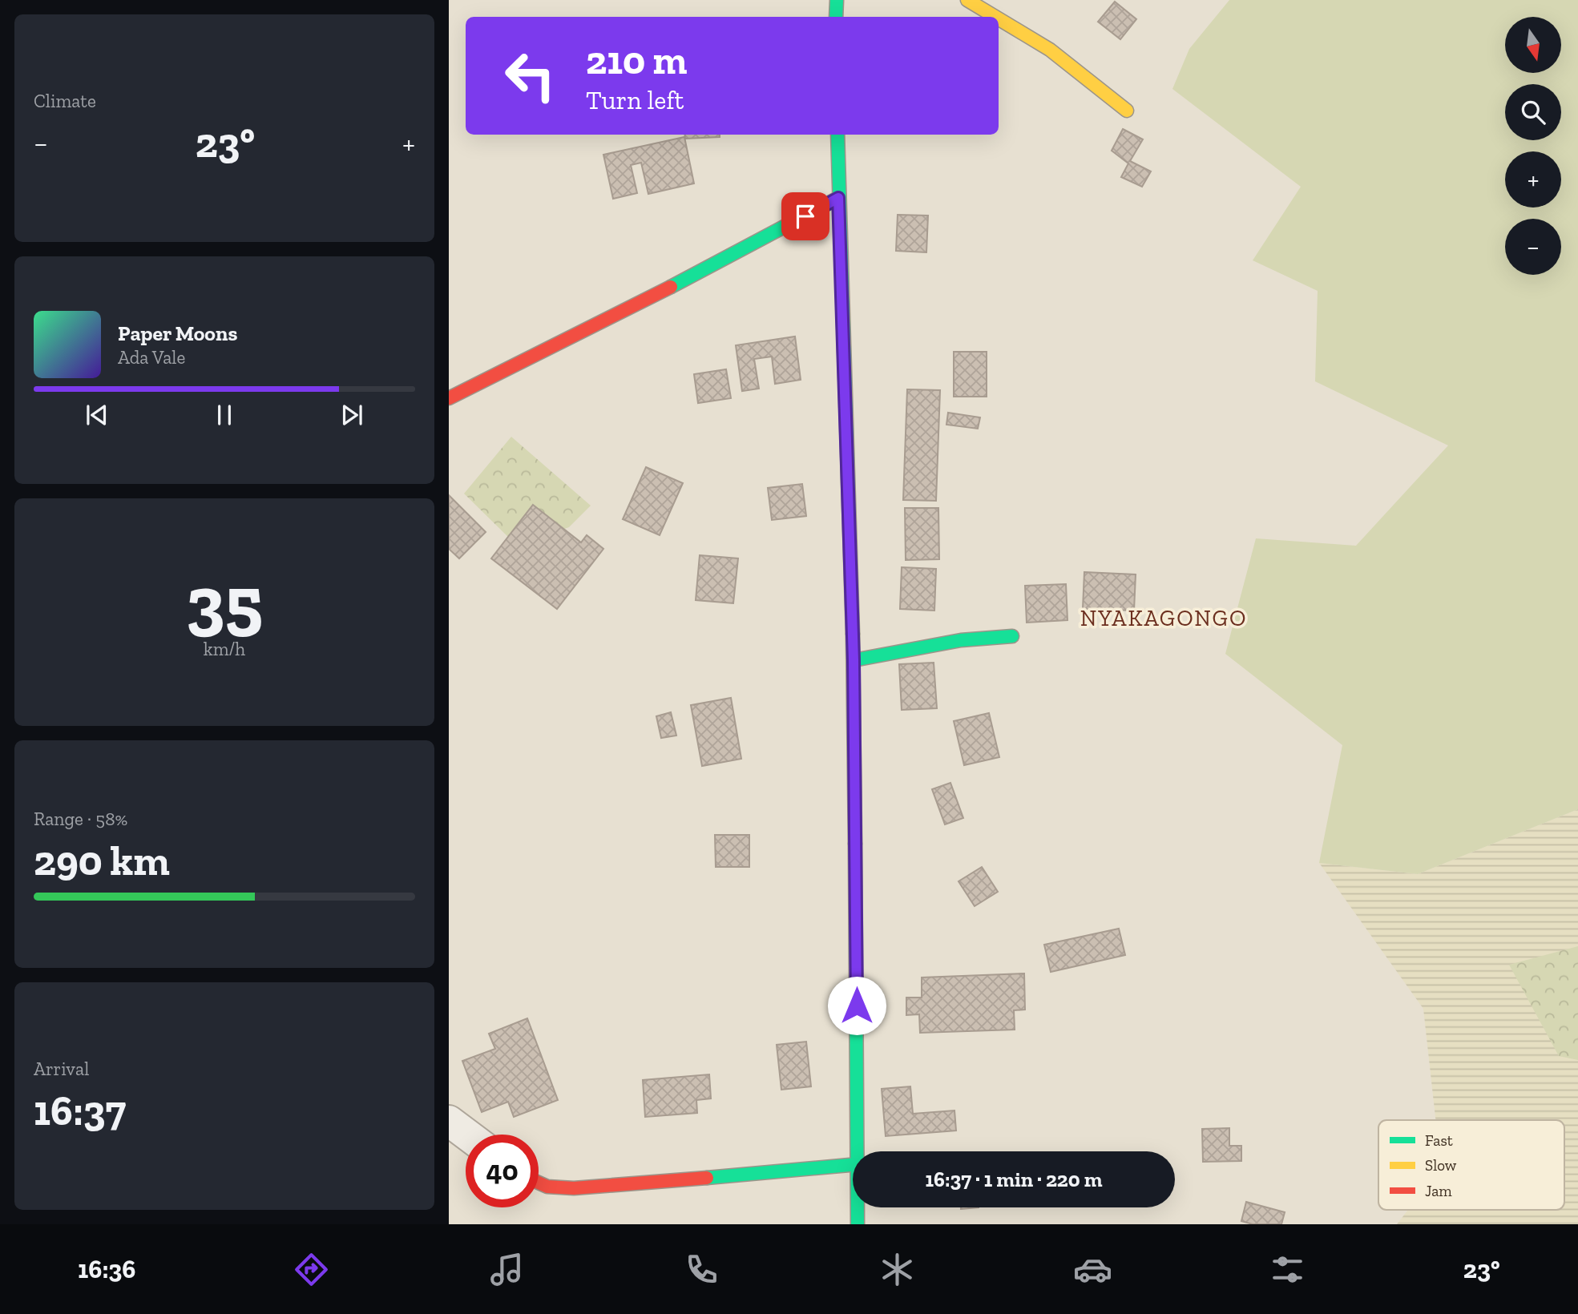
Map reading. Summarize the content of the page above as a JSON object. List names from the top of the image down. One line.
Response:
{"districts":["NYAKAGONGO"],"legend":["Fast","Slow","Jam"],"north":"bottom","page":{"tile":["Climate",["35","km/h"],["Range · 58%","290 km"],["Arrival","16:37"]],"map_buttons":["+","−"],"turn":["210 m","Turn left"],"heat":["−","23°","+"],"song":["Paper Moons","Ada Vale"],"limit":"40","trip":"16:37 · 1 min · 220 m","tabs":["16:36","23°"]}}
